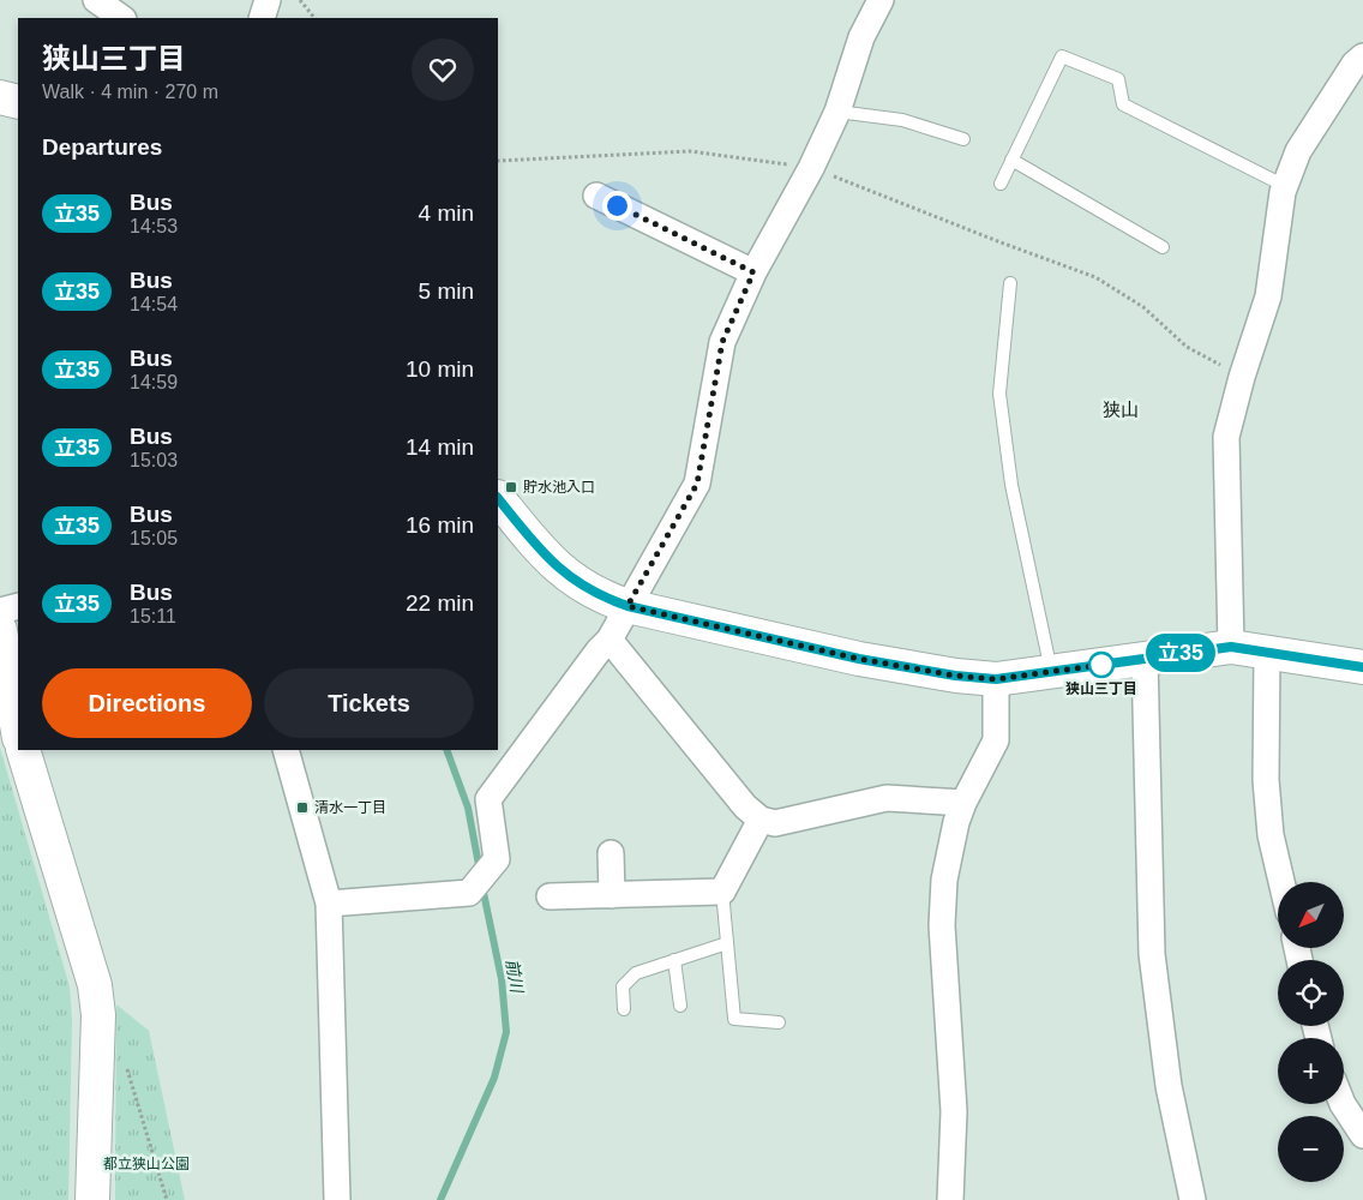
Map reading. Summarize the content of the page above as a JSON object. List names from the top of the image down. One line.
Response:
{"districts":["狭山"],"water":["前川"],"parks":["都立狭山公園"],"places":{"transit":["貯水池入口","清水一丁目"],"other":["狭山三丁目"]},"lines":["bus line 立35"],"north":"bottom left","page":{"on_map":"立35","heading":[["狭山三丁目","Walk · 4 min · 270 m"],"Departures"],"list":[{"mark":"立35","name":"Bus","note":"14:53","value":"4 min"},{"mark":"立35","name":"Bus","note":"14:54","value":"5 min"},{"mark":"立35","name":"Bus","note":"14:59","value":"10 min"},{"mark":"立35","name":"Bus","note":"15:03","value":"14 min"},{"mark":"立35","name":"Bus","note":"15:05","value":"16 min"},{"mark":"立35","name":"Bus","note":"15:11","value":"22 min"}],"buttons":["Directions","Tickets"],"map_buttons":["+","−"]}}
